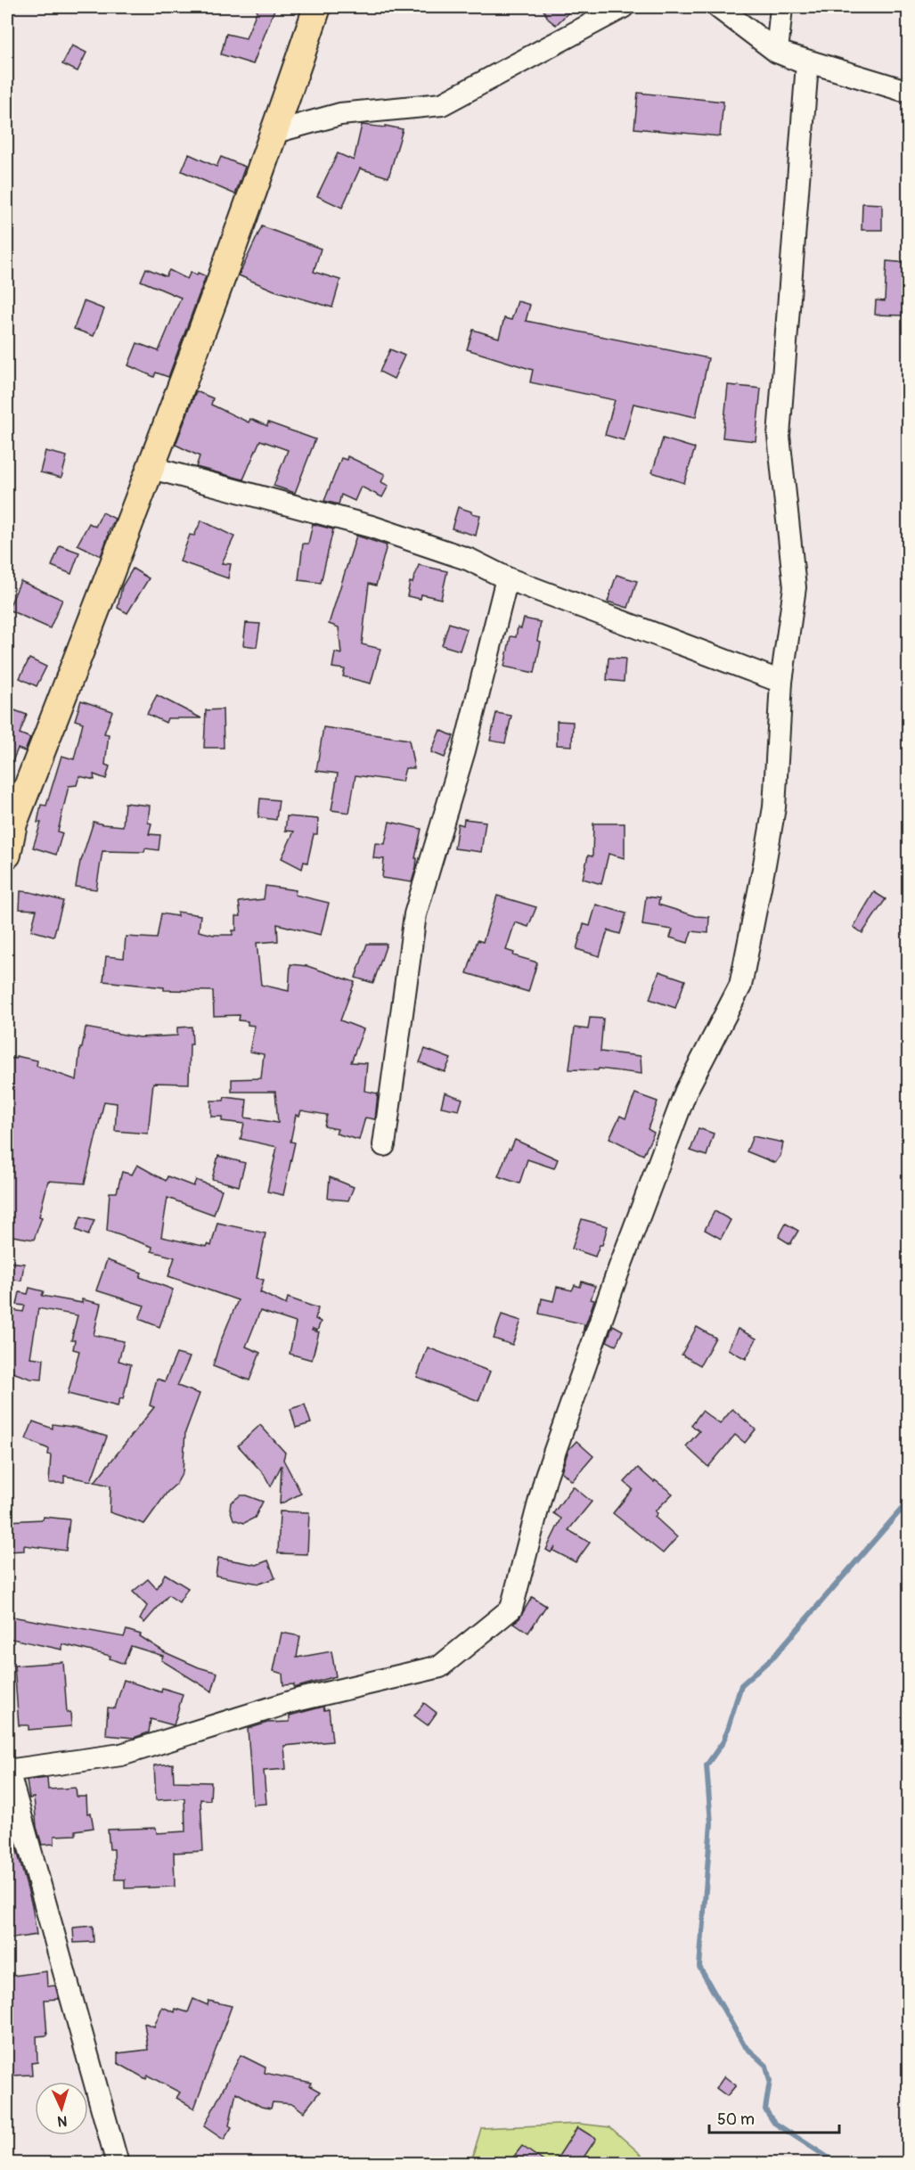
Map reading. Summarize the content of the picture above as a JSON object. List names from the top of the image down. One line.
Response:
{"scale_bar":"50 m","north":"bottom"}
